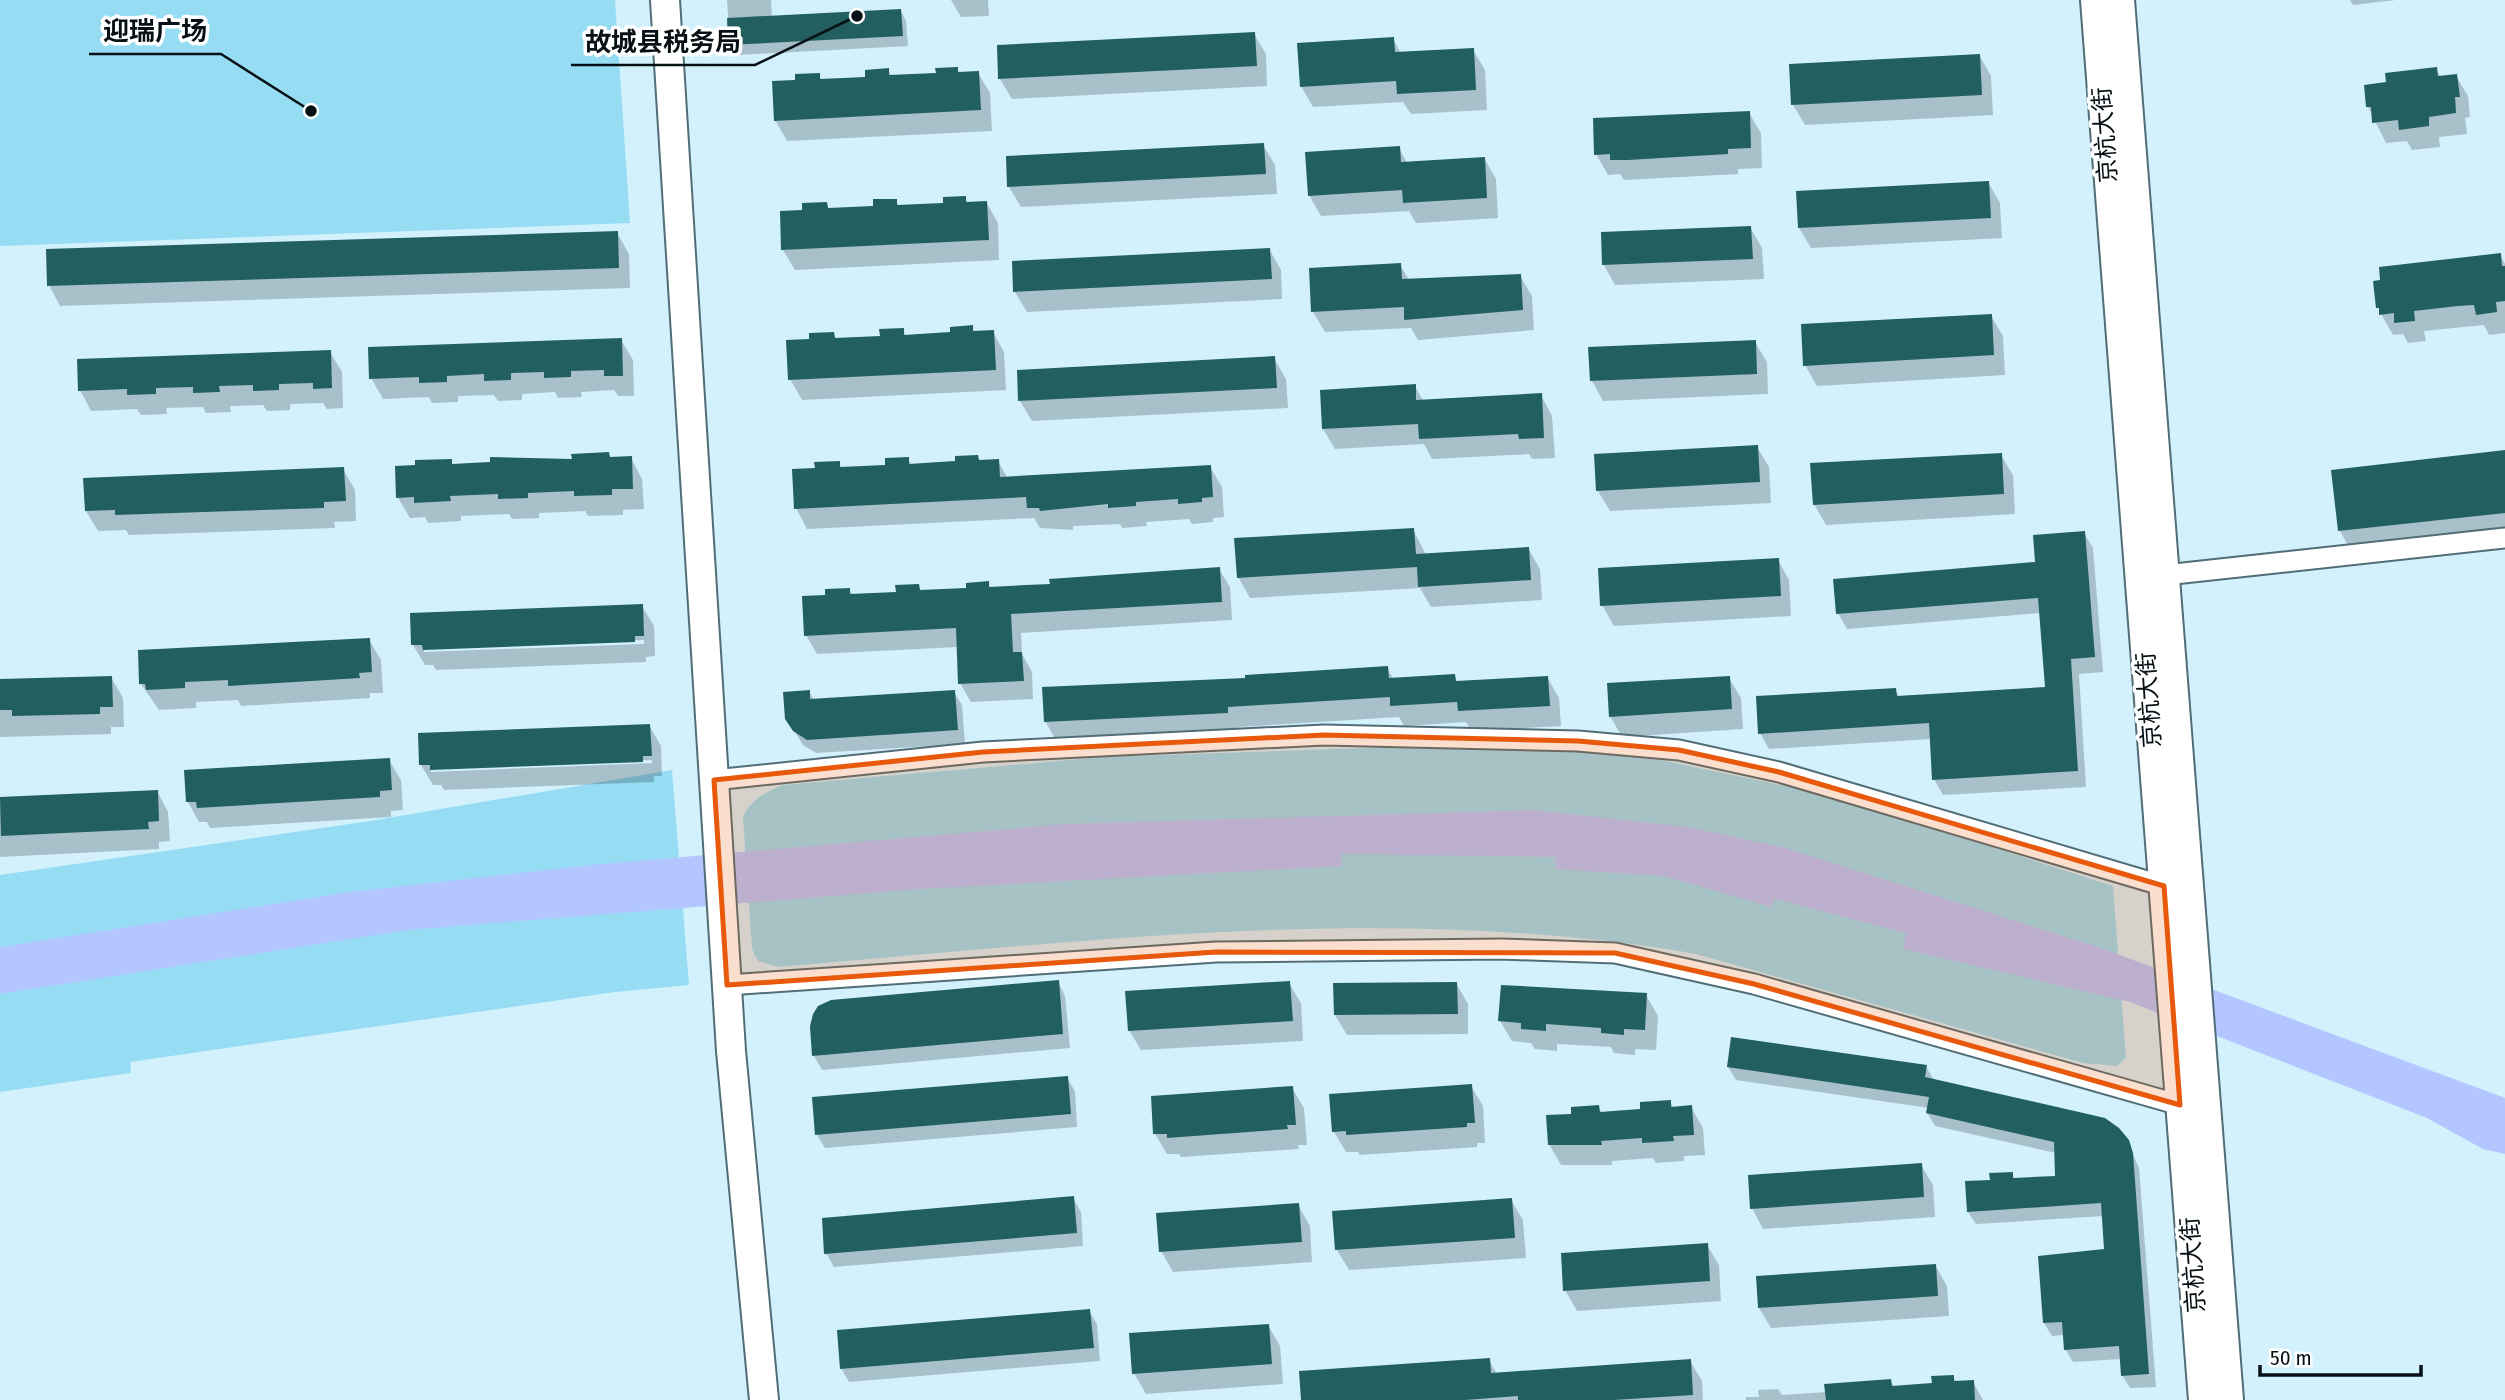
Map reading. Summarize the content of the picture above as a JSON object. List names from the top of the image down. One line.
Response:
{"streets":{"main road":["京杭大街"]},"places":["故城县税务局","迎瑞广场"],"scale_bar":"50 m"}
